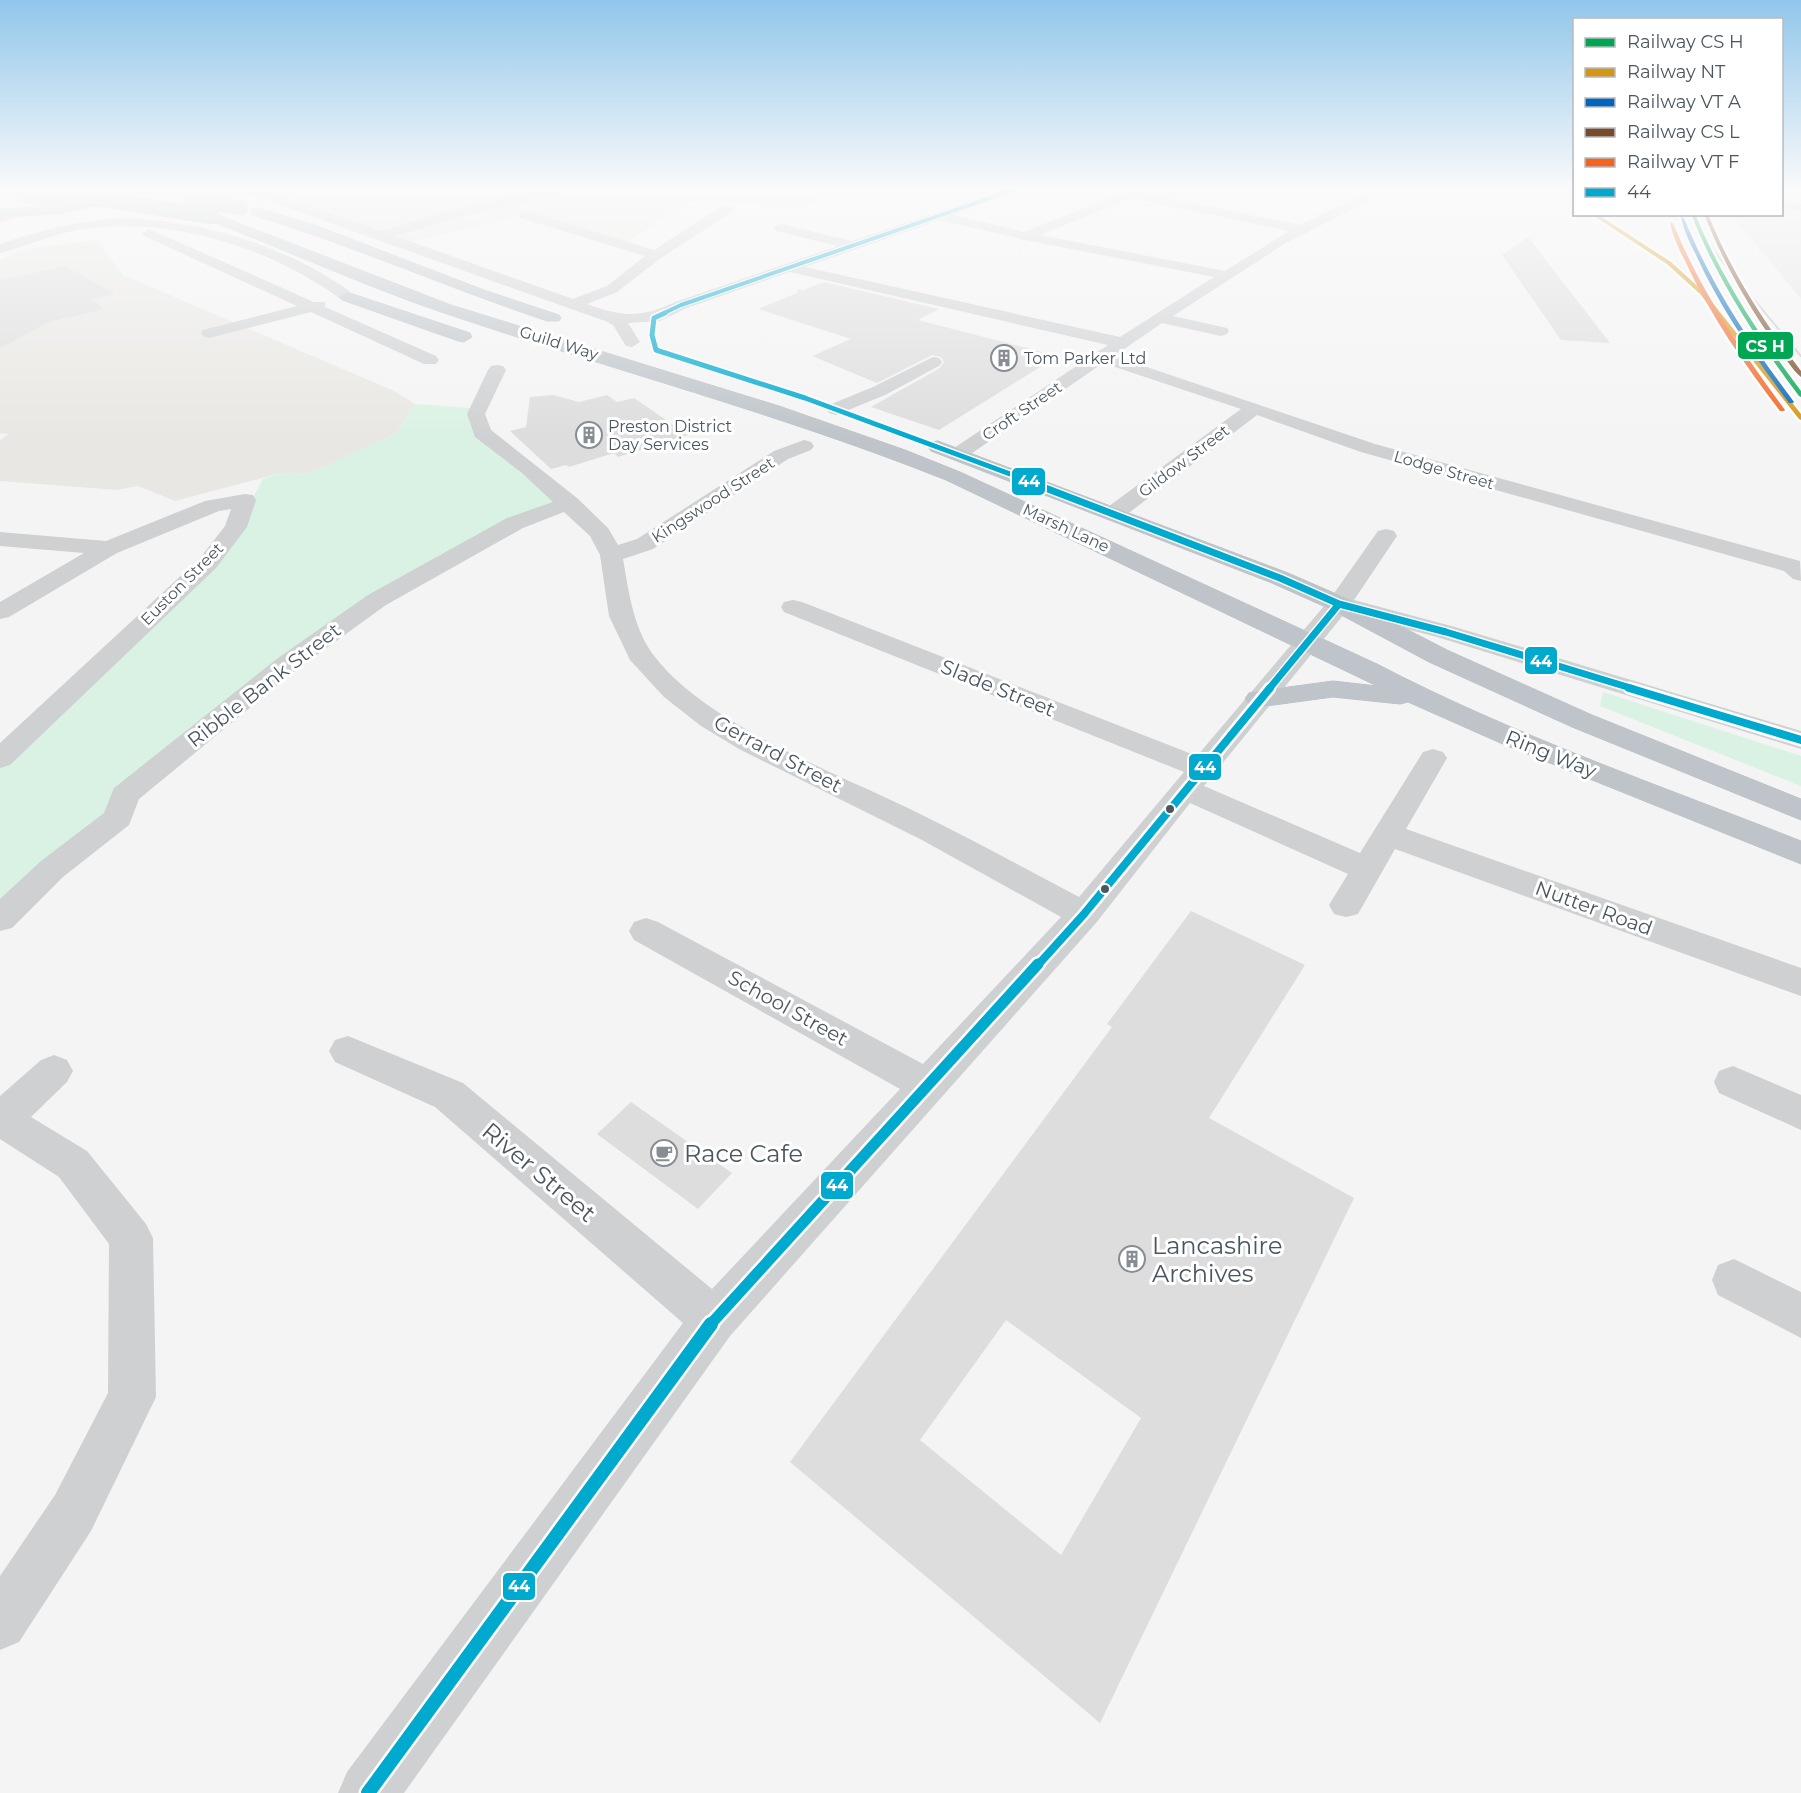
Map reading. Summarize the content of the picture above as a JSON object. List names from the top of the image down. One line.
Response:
{"streets":{"highway":["Guild Way","Marsh Lane","Ring Way"],"street":["Croft Street","Gildow Street","Lodge Street","Kingswood Street","Euston Street","Ribble Bank Street","Slade Street","Gerrard Street","Nutter Road","School Street","River Street"]},"crossings":[["Guild Way","Marsh Lane"],["Croft Street","Lodge Street"],["Croft Street","Marsh Lane"],["Gildow Street","Lodge Street"],["Gildow Street","Marsh Lane"],["Kingswood Street","Gerrard Street"],["Marsh Lane","Ring Way"],["Ribble Bank Street","Gerrard Street"]],"places":{"building":["Tom Parker Ltd","Preston District Day Services","Lancashire Archives"],"cafe":["Race Cafe"]},"lines":["rail line NT","transit line 44"],"legend":["Railway CS H","Railway NT","Railway VT A","Railway CS L","Railway VT F","44"]}
